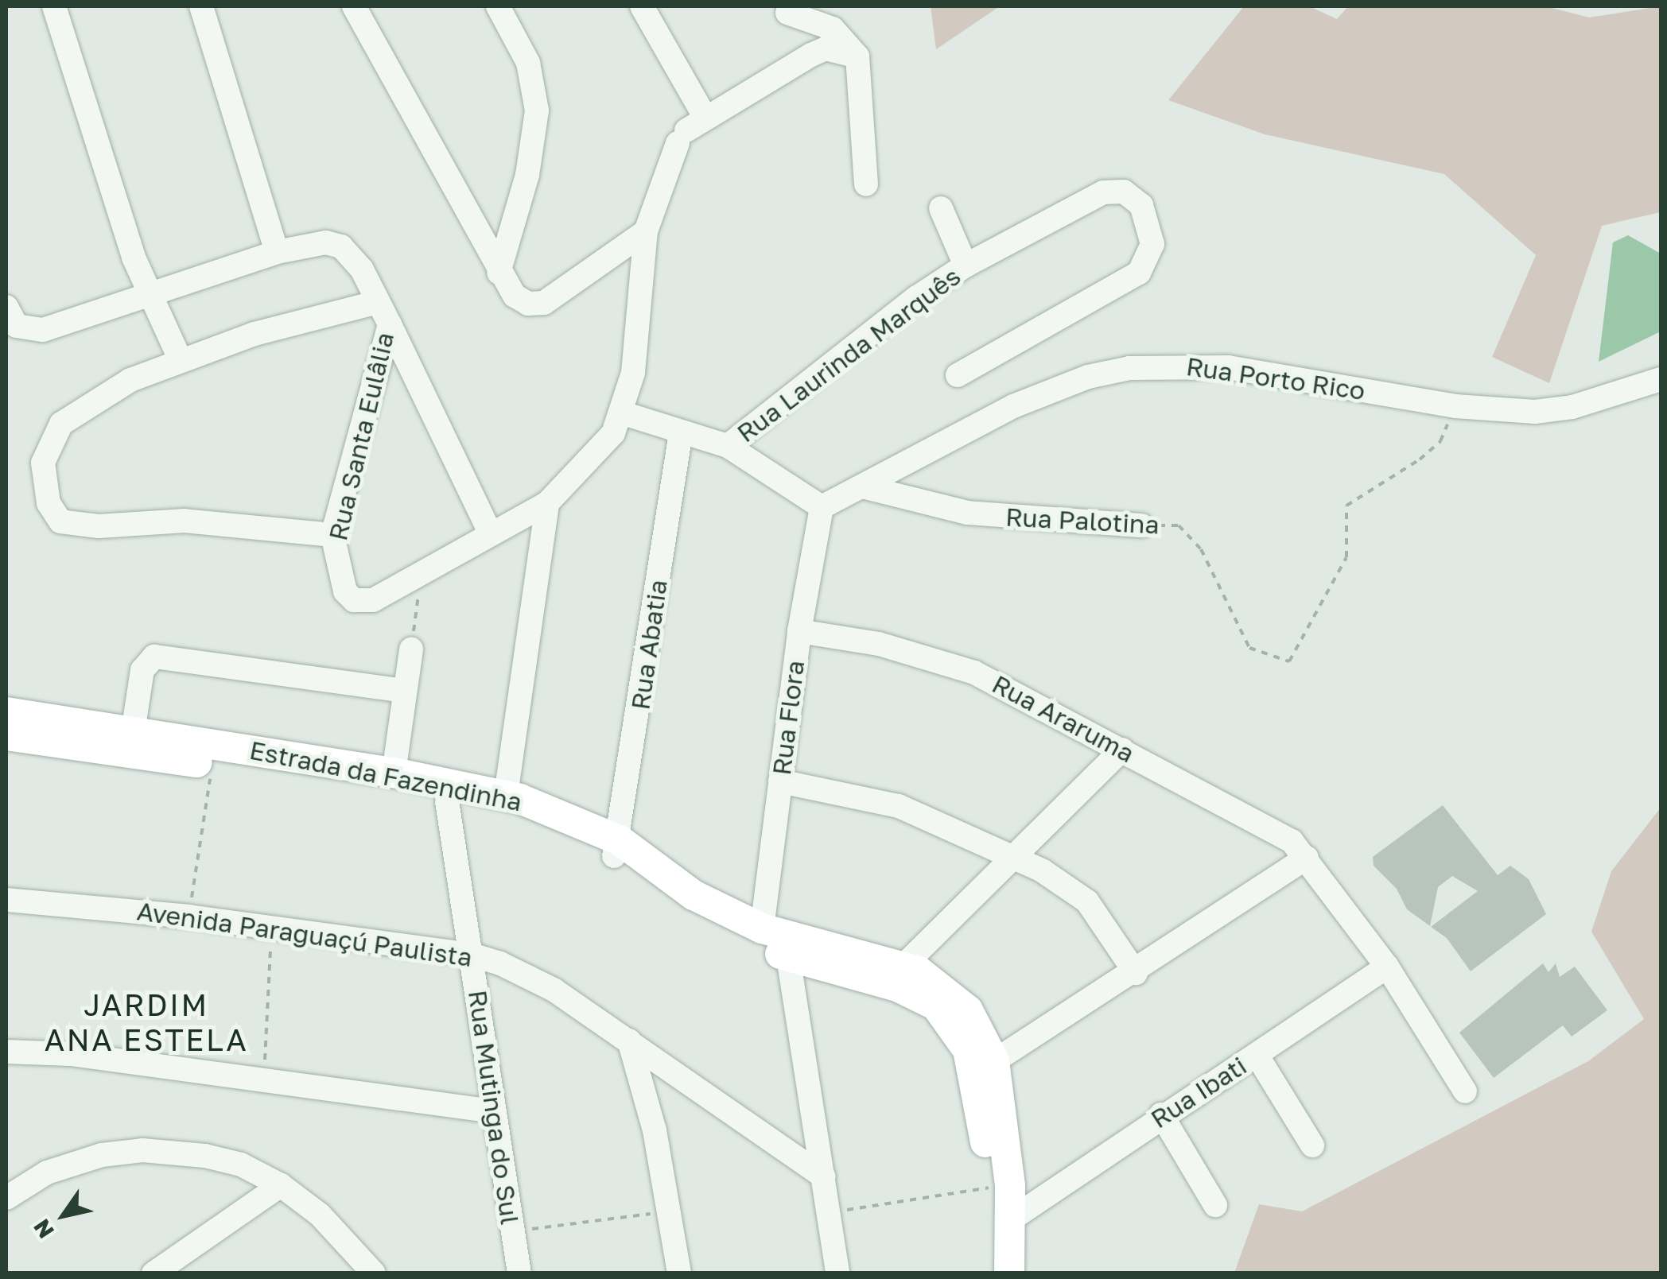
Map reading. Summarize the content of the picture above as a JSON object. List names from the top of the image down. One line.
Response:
{"streets":{"main road":["Estrada da Fazendinha"],"street":["Rua Laurinda Marquês","Rua Porto Rico","Rua Santa Eulâlia","Rua Palotina","Rua Abatia","Rua Flora","Rua Araruma","Avenida Paraguaçú Paulista","Rua Ibati","Rua Mutinga do Sul"]},"crossings":[["Rua Porto Rico","Rua Palotina"],["Rua Porto Rico","Rua Flora"],["Rua Abatia","Estrada da Fazendinha"],["Rua Flora","Rua Araruma"],["Rua Flora","Estrada da Fazendinha"],["Rua Flora","Avenida Paraguaçú Paulista"],["Rua Araruma","Rua Ibati"],["Estrada da Fazendinha","Rua Ibati"],["Estrada da Fazendinha","Rua Mutinga do Sul"],["Avenida Paraguaçú Paulista","Rua Mutinga do Sul"]],"districts":["JARDIM ANA ESTELA"],"north":"bottom left"}
